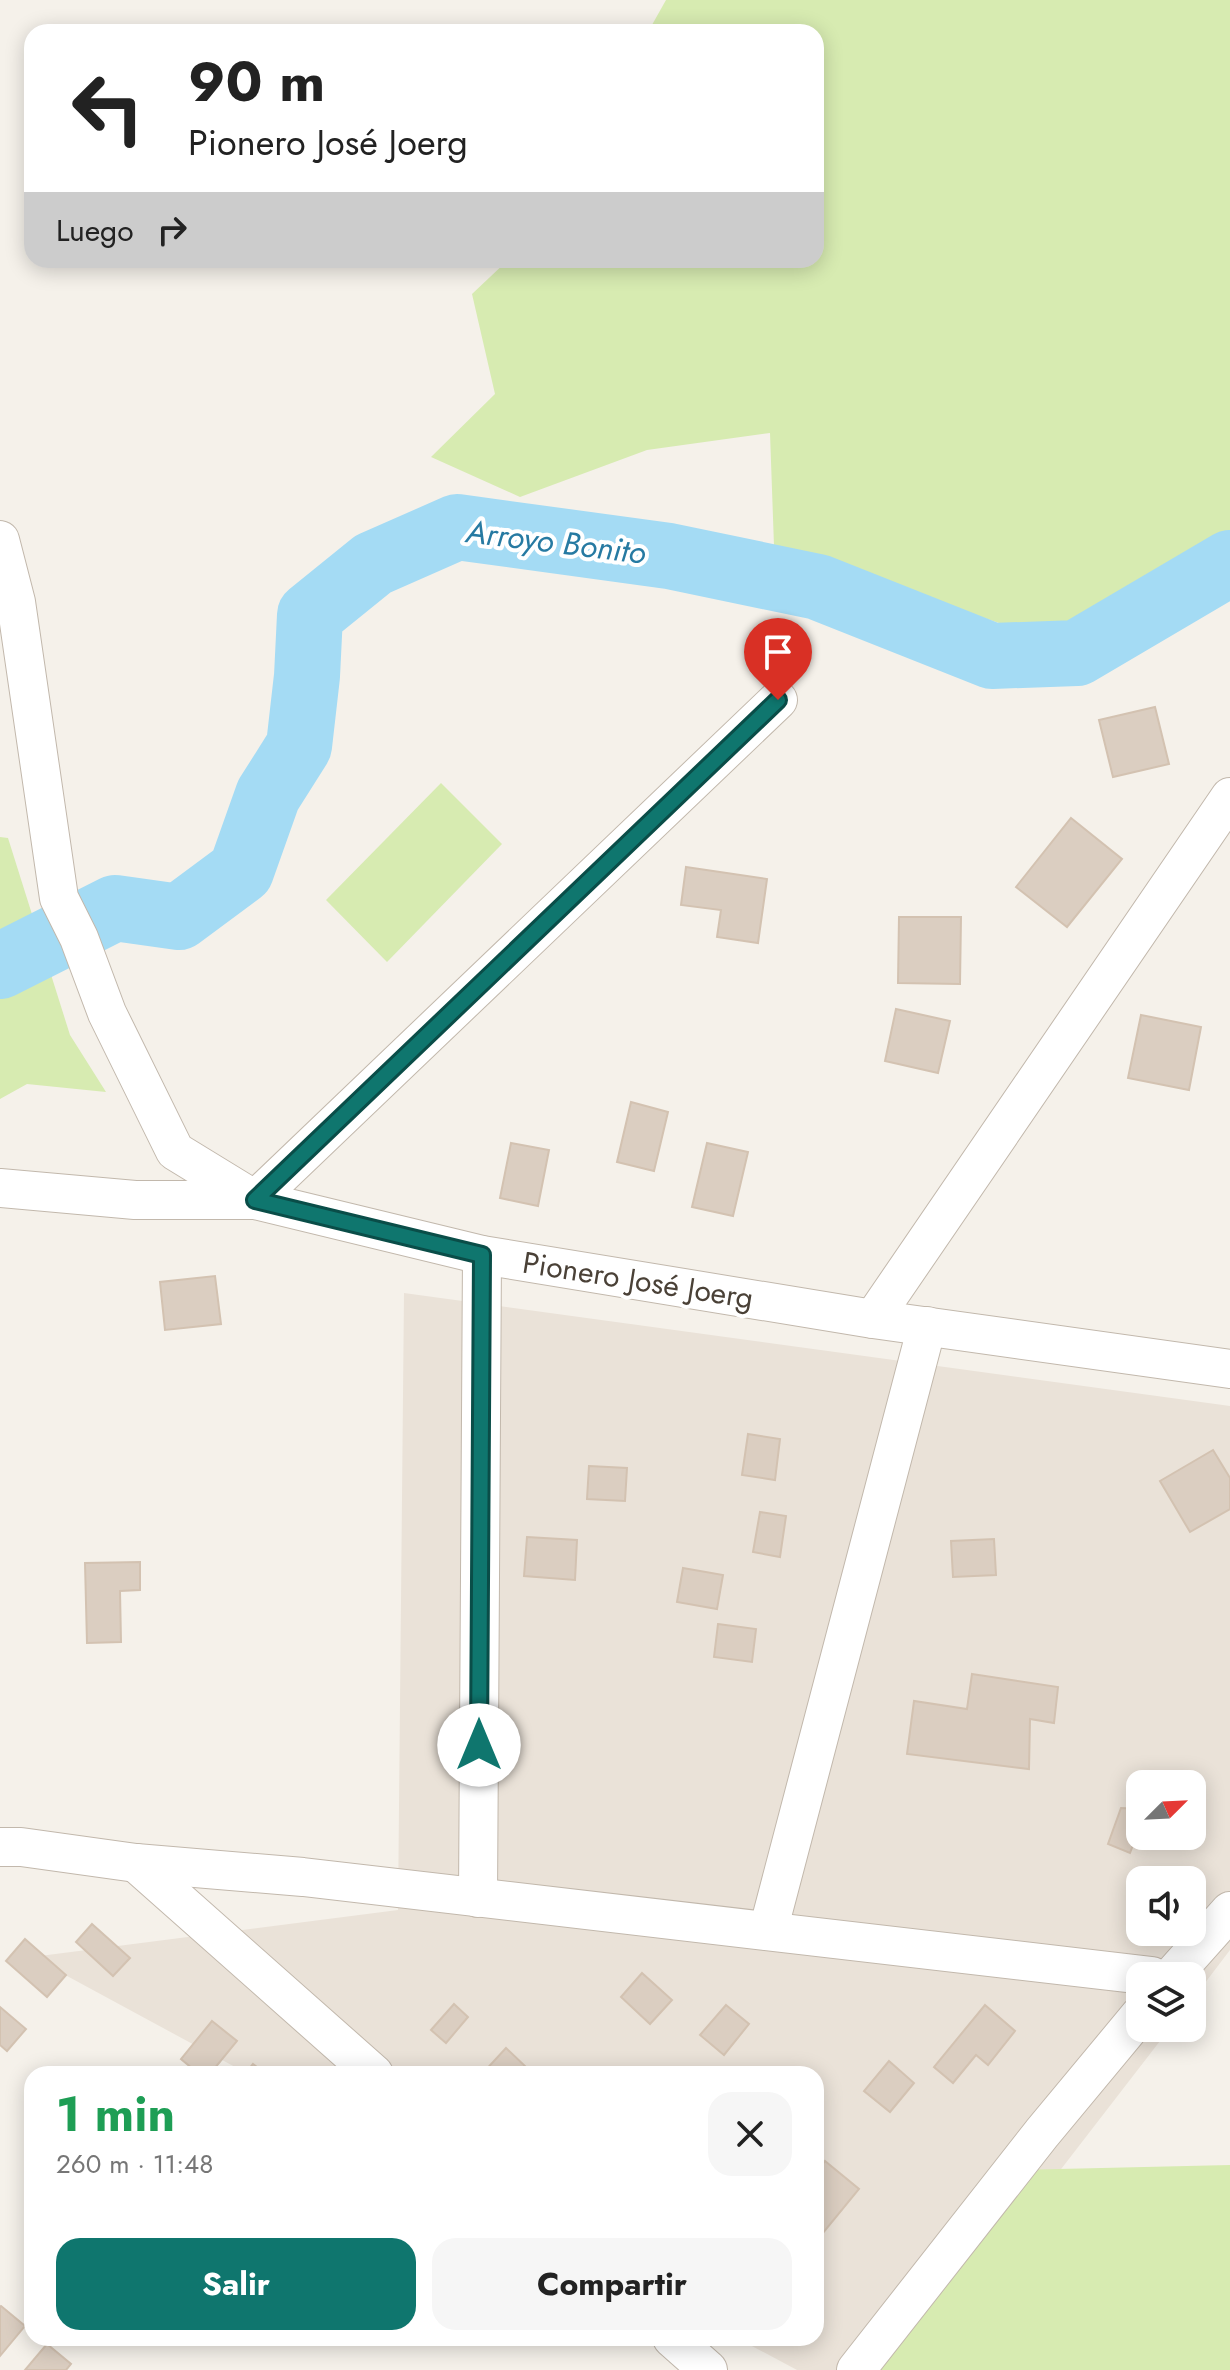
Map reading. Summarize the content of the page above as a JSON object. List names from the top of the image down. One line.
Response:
{"streets":{"street":["Pionero José Joerg"]},"water":["Arroyo Bonito"],"north":"top right","page":{"turn":["90 m","Pionero José Joerg"],"then":"Luego","heading":["1 min","260 m · 11:48"],"buttons":["Salir","Compartir"]}}
